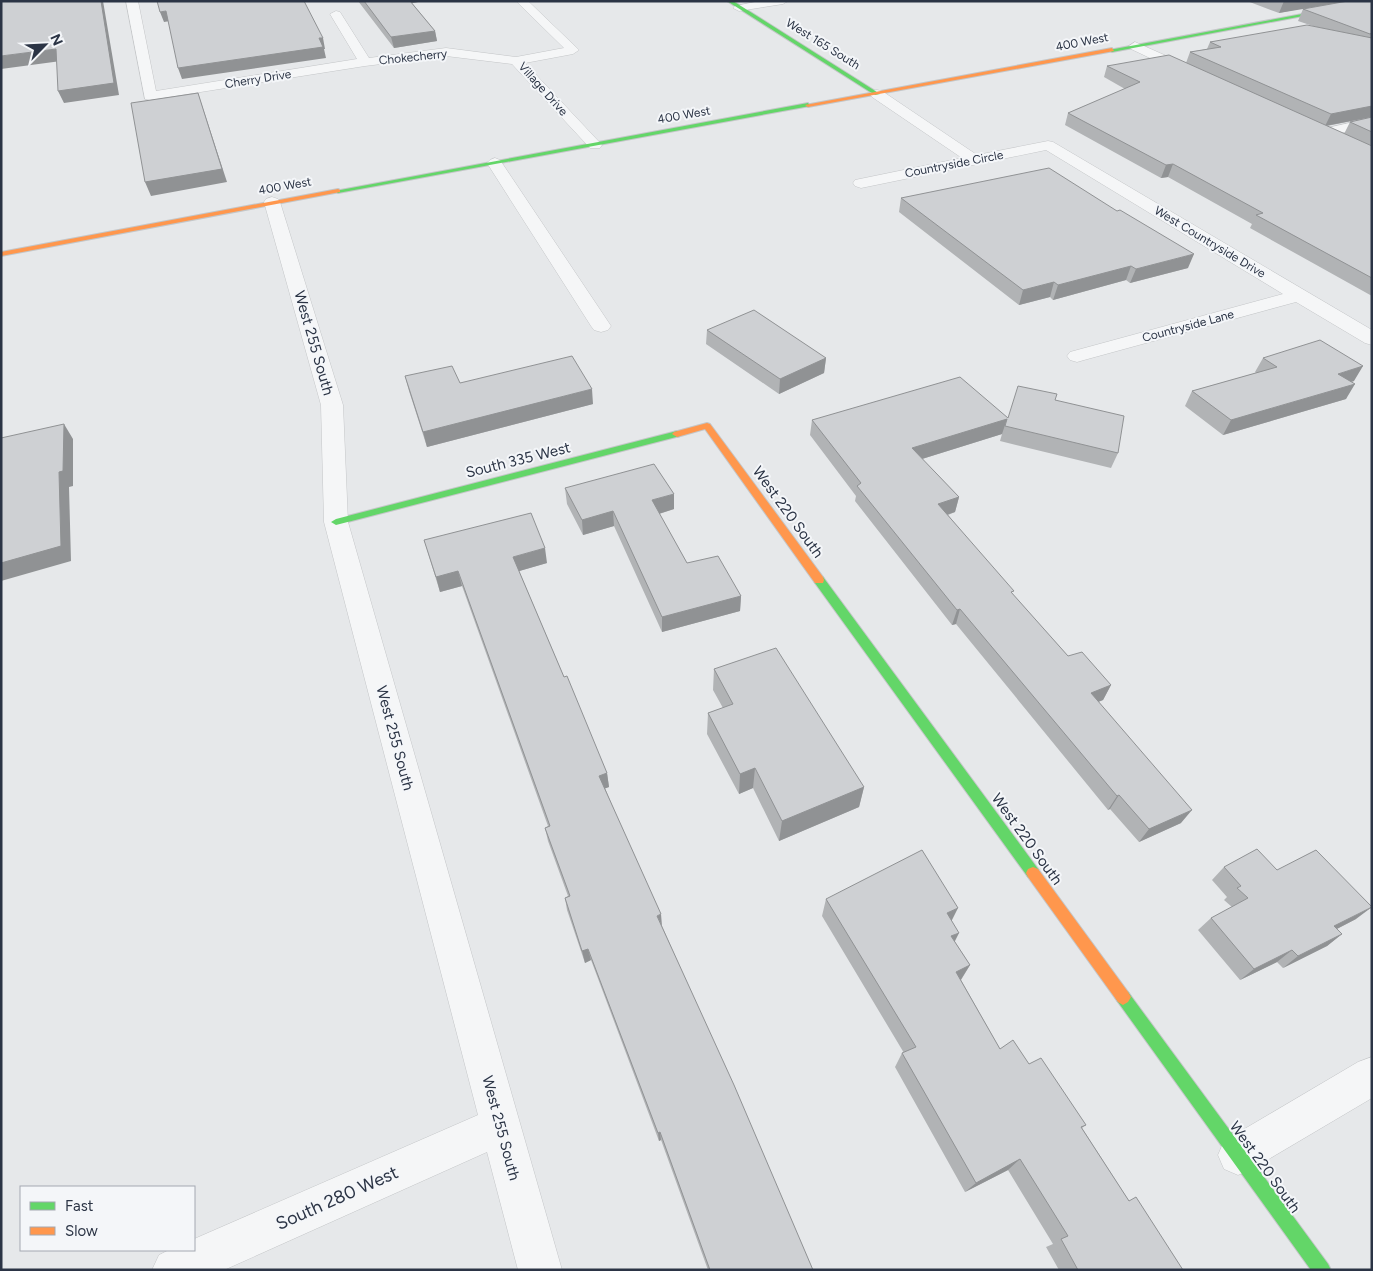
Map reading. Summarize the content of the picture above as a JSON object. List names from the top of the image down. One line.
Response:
{"streets":{"main road":["400 West","West 165 South","South 335 West","West 220 South"],"street":["Chokecherry","Cherry Drive","Village Drive","Countryside Circle","West Countryside Drive","Countryside Lane","West 255 South","South 280 West"]},"crossings":[["400 West","West 165 South"],["400 West","Village Drive"],["400 West","West 255 South"],["Chokecherry","Cherry Drive"],["Chokecherry","Village Drive"],["Countryside Circle","West Countryside Drive"],["West Countryside Drive","Countryside Lane"],["West 255 South","South 335 West"],["West 255 South","South 280 West"],["South 335 West","West 220 South"]],"legend":["Fast","Slow"],"north":"top right"}
